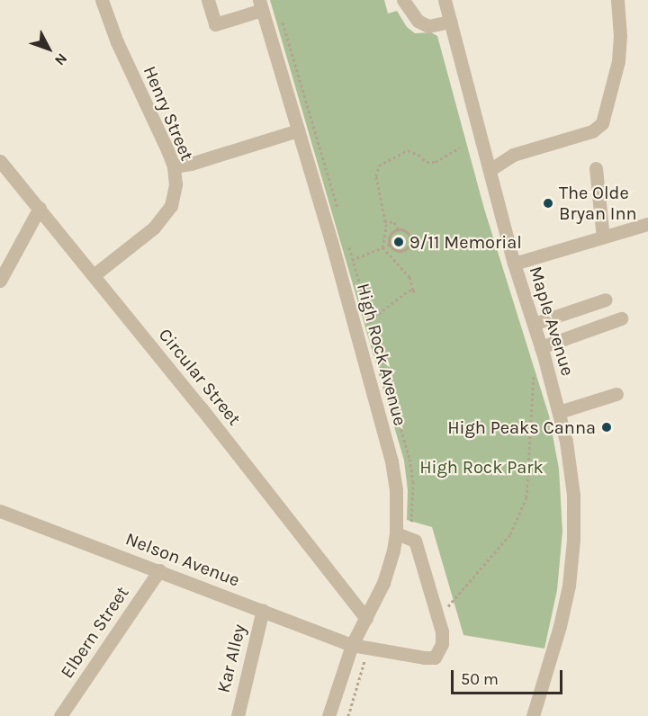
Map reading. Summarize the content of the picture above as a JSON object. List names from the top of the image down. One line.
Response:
{"streets":{"street":["Henry Street","Maple Avenue","High Rock Avenue","Circular Street","Nelson Avenue","Elbern Street","Kar Alley"]},"crossings":[["Henry Street","Circular Street"],["High Rock Avenue","Circular Street"],["High Rock Avenue","Nelson Avenue"],["Nelson Avenue","Elbern Street"],["Nelson Avenue","Kar Alley"]],"parks":["High Rock Park"],"places":["The Olde Bryan Inn","9/11 Memorial","High Peaks Canna"],"scale_bar":"50 m","north":"bottom right"}
